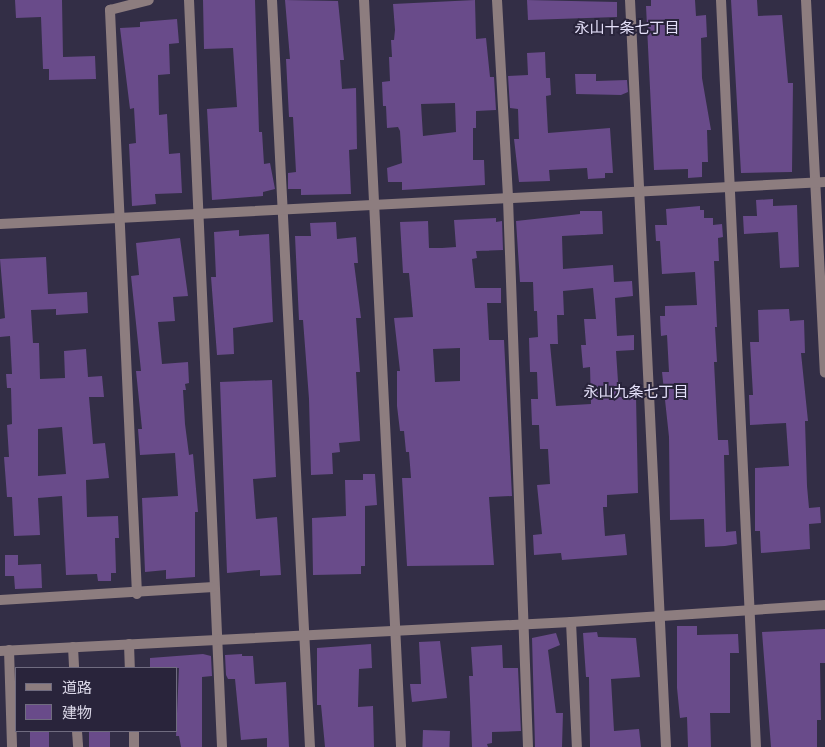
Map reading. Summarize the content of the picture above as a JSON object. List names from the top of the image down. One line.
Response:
{"districts":["永山十条七丁目","永山九条七丁目"],"legend":["道路","建物"]}
